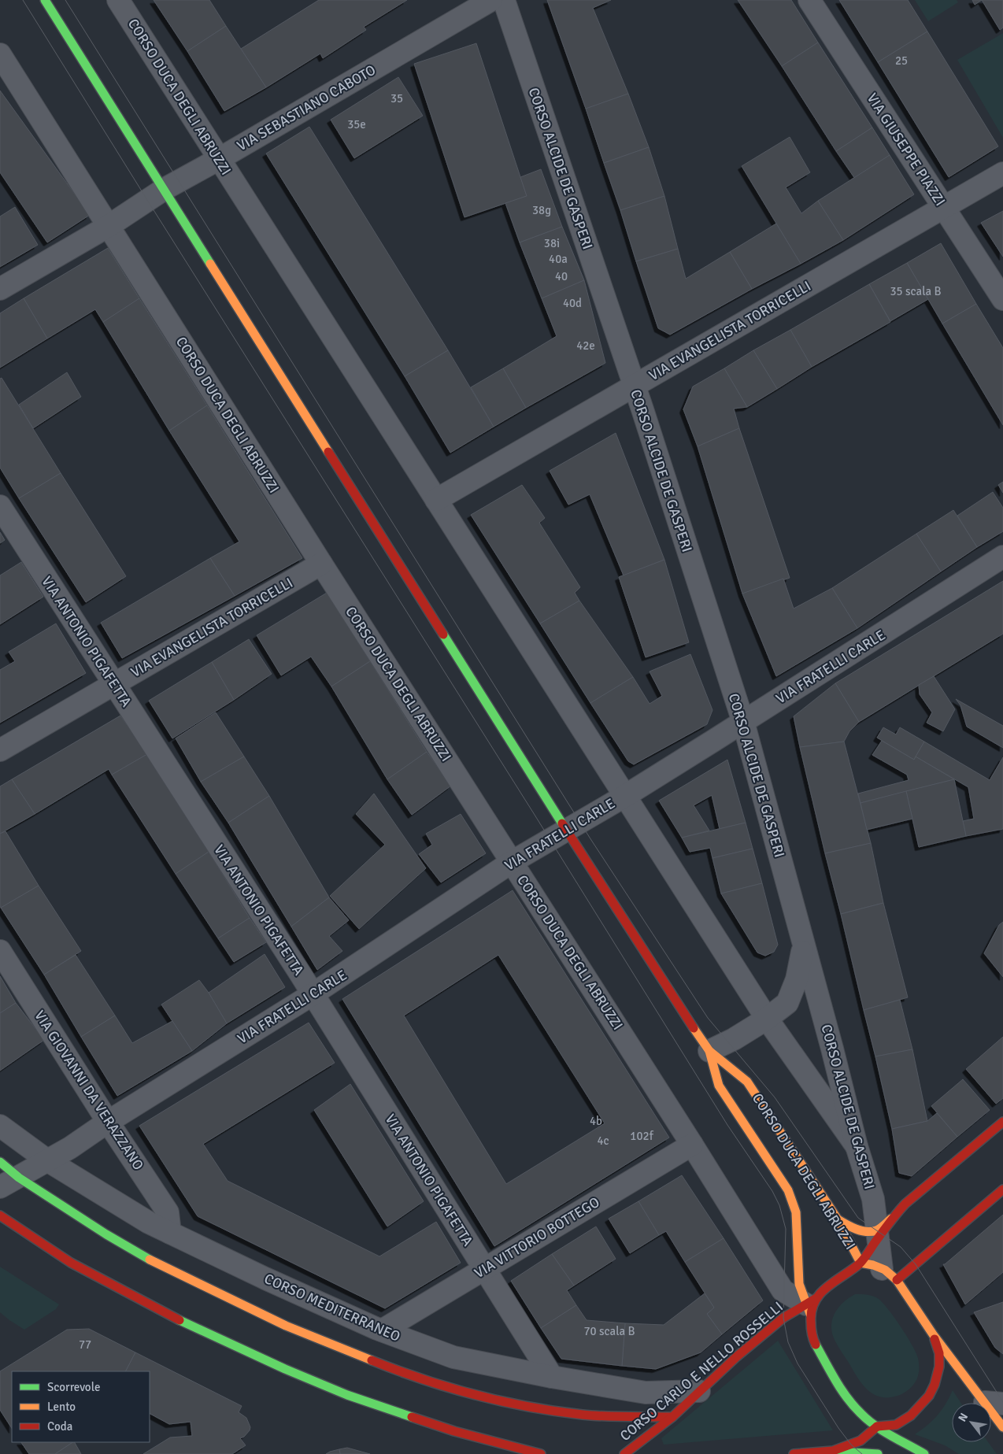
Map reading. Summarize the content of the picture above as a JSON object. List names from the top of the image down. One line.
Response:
{"streets":{"main road":["CORSO DUCA DEGLI ABRUZZI","CORSO CARLO E NELLO ROSSELLI"],"street":["VIA SEBASTIANO CABOTO","VIA GIUSEPPE PIAZZI","CORSO ALCIDE DE GASPERI","VIA EVANGELISTA TORRICELLI","VIA ANTONIO PIGAFETTA","VIA FRATELLI CARLE","VIA GIOVANNI DA VERAZZANO","VIA VITTORIO BOTTEGO","CORSO MEDITERRANEO"]},"crossings":[["CORSO DUCA DEGLI ABRUZZI","VIA SEBASTIANO CABOTO"],["CORSO DUCA DEGLI ABRUZZI","CORSO ALCIDE DE GASPERI"],["CORSO DUCA DEGLI ABRUZZI","VIA EVANGELISTA TORRICELLI"],["CORSO DUCA DEGLI ABRUZZI","VIA FRATELLI CARLE"],["CORSO DUCA DEGLI ABRUZZI","VIA VITTORIO BOTTEGO"],["CORSO DUCA DEGLI ABRUZZI","CORSO CARLO E NELLO ROSSELLI"],["VIA GIUSEPPE PIAZZI","VIA EVANGELISTA TORRICELLI"],["CORSO ALCIDE DE GASPERI","VIA EVANGELISTA TORRICELLI"],["CORSO ALCIDE DE GASPERI","VIA FRATELLI CARLE"],["VIA EVANGELISTA TORRICELLI","VIA ANTONIO PIGAFETTA"],["VIA ANTONIO PIGAFETTA","VIA FRATELLI CARLE"],["VIA ANTONIO PIGAFETTA","VIA VITTORIO BOTTEGO"],["VIA ANTONIO PIGAFETTA","CORSO MEDITERRANEO"],["VIA FRATELLI CARLE","VIA GIOVANNI DA VERAZZANO"],["VIA FRATELLI CARLE","CORSO MEDITERRANEO"],["VIA GIOVANNI DA VERAZZANO","CORSO MEDITERRANEO"],["VIA VITTORIO BOTTEGO","CORSO MEDITERRANEO"],["CORSO MEDITERRANEO","CORSO CARLO E NELLO ROSSELLI"]],"house_numbers":["25","35","35e","38g","38i","40a","40","35 scala B","40d","42e","4b","102f","4c","70 scala B","77"],"legend":["Scorrevole","Lento","Coda"],"north":"top left"}
